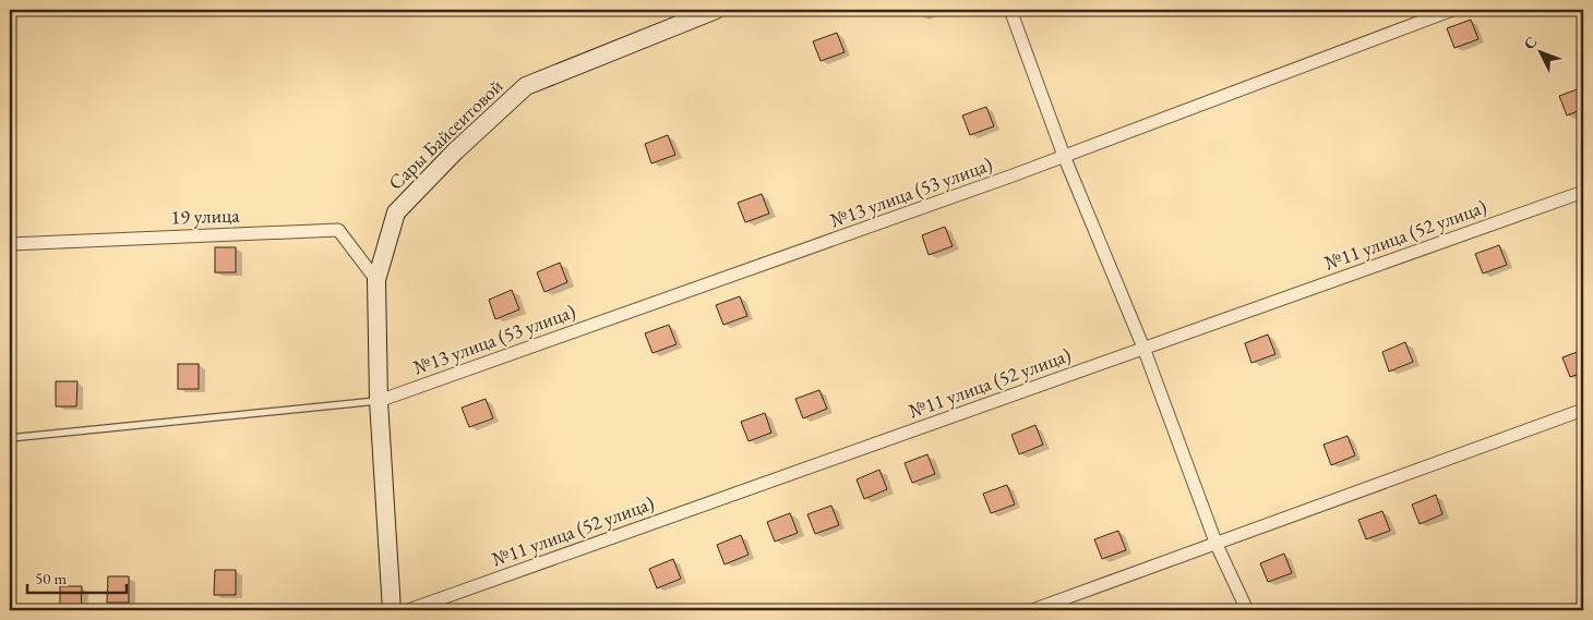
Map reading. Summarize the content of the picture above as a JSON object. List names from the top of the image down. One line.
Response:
{"streets":{"street":["Сары Байсеитовой","№13 улица (53 улица)","19 улица","№11 улица (52 улица)"]},"crossings":[["Сары Байсеитовой","№13 улица (53 улица)"],["Сары Байсеитовой","19 улица"]],"scale_bar":"50 m","north":"top left"}
